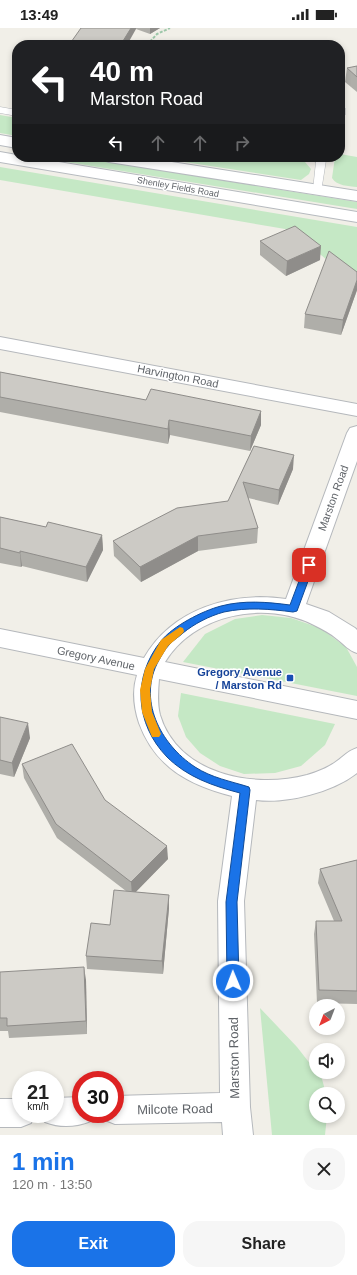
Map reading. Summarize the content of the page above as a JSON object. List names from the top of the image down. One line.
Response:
{"streets":{"street":["Shenley Fields Road","Harvington Road","Marston Road","Gregory Avenue","Milcote Road"]},"crossings":[["Marston Road","Milcote Road"]],"places":{"transit":["Gregory Avenue / Marston Rd"]},"north":"bottom left","page":{"status":"13:49","turn":["40 m","Marston Road"],"speed":"21 km/h","limit":"30","heading":["1 min","120 m · 13:50"],"buttons":["Exit","Share"]}}
